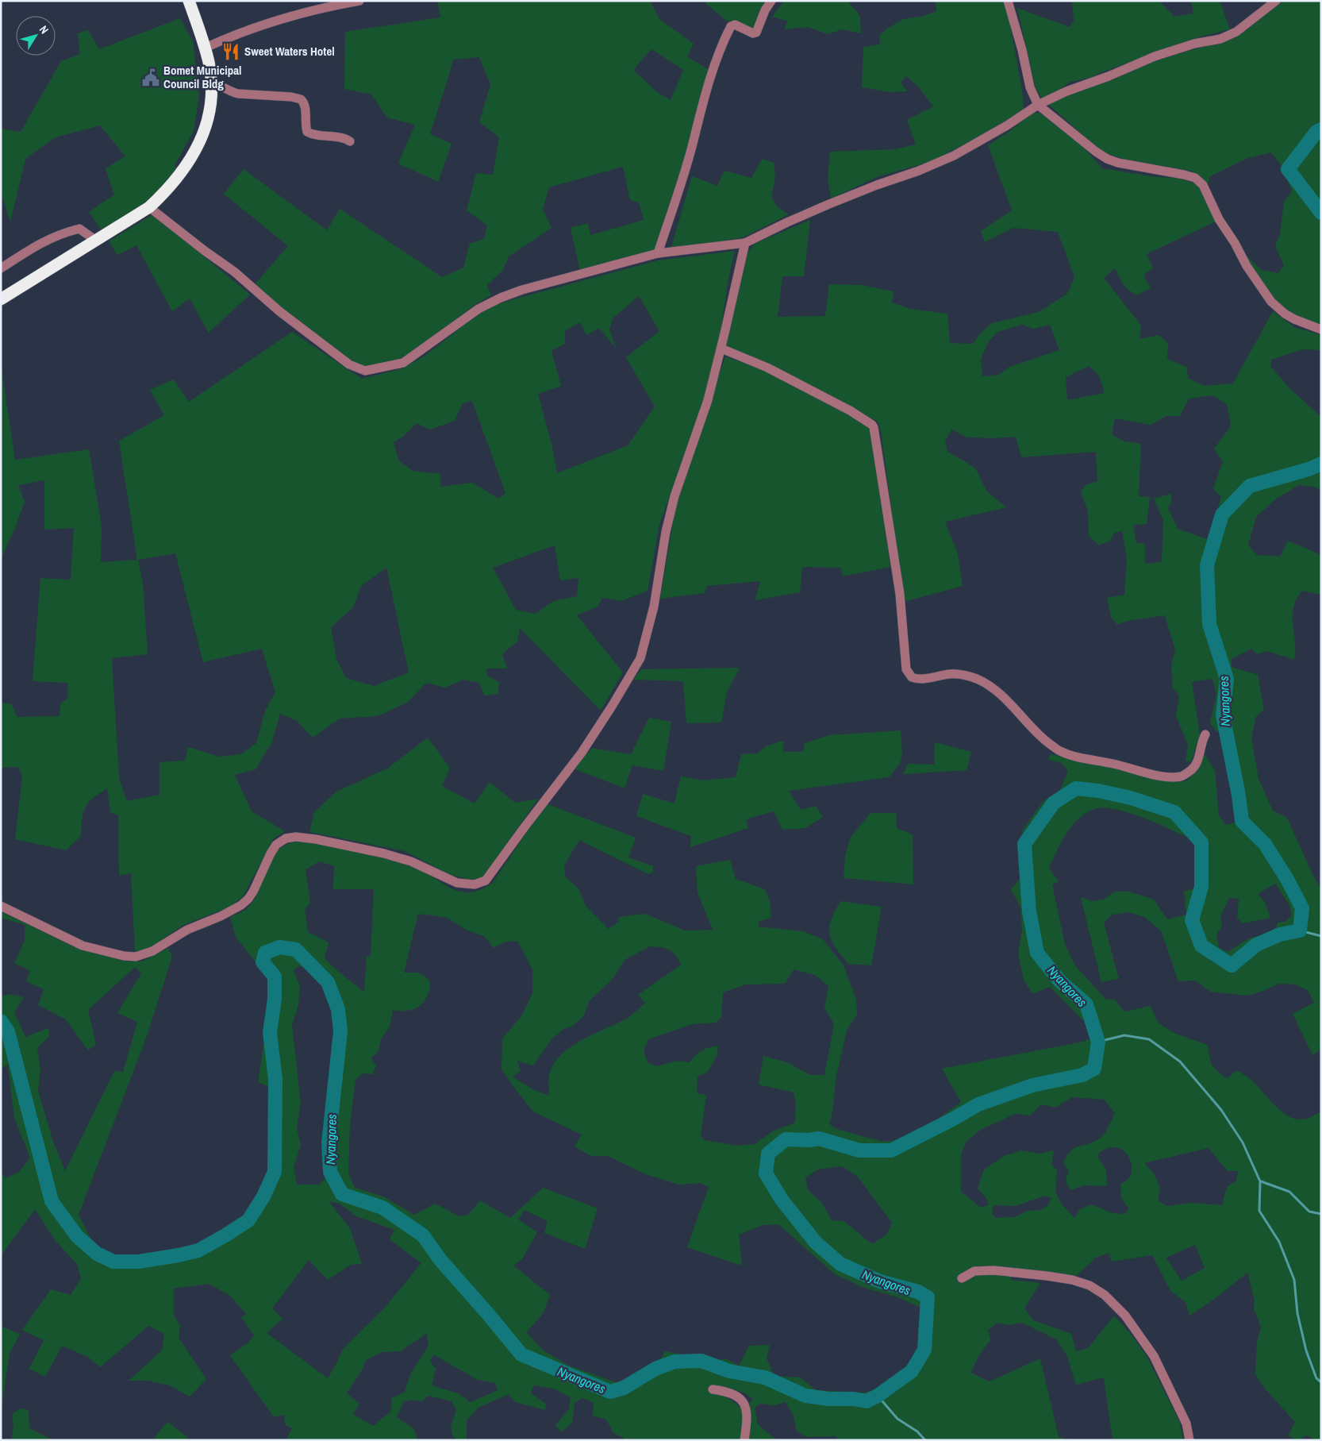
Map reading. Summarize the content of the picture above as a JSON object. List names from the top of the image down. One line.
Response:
{"water":["Nyangores"],"places":{"restaurant":["Sweet Waters Hotel"],"public building":["Bomet Municipal Council Bldg"]},"north":"top right"}
